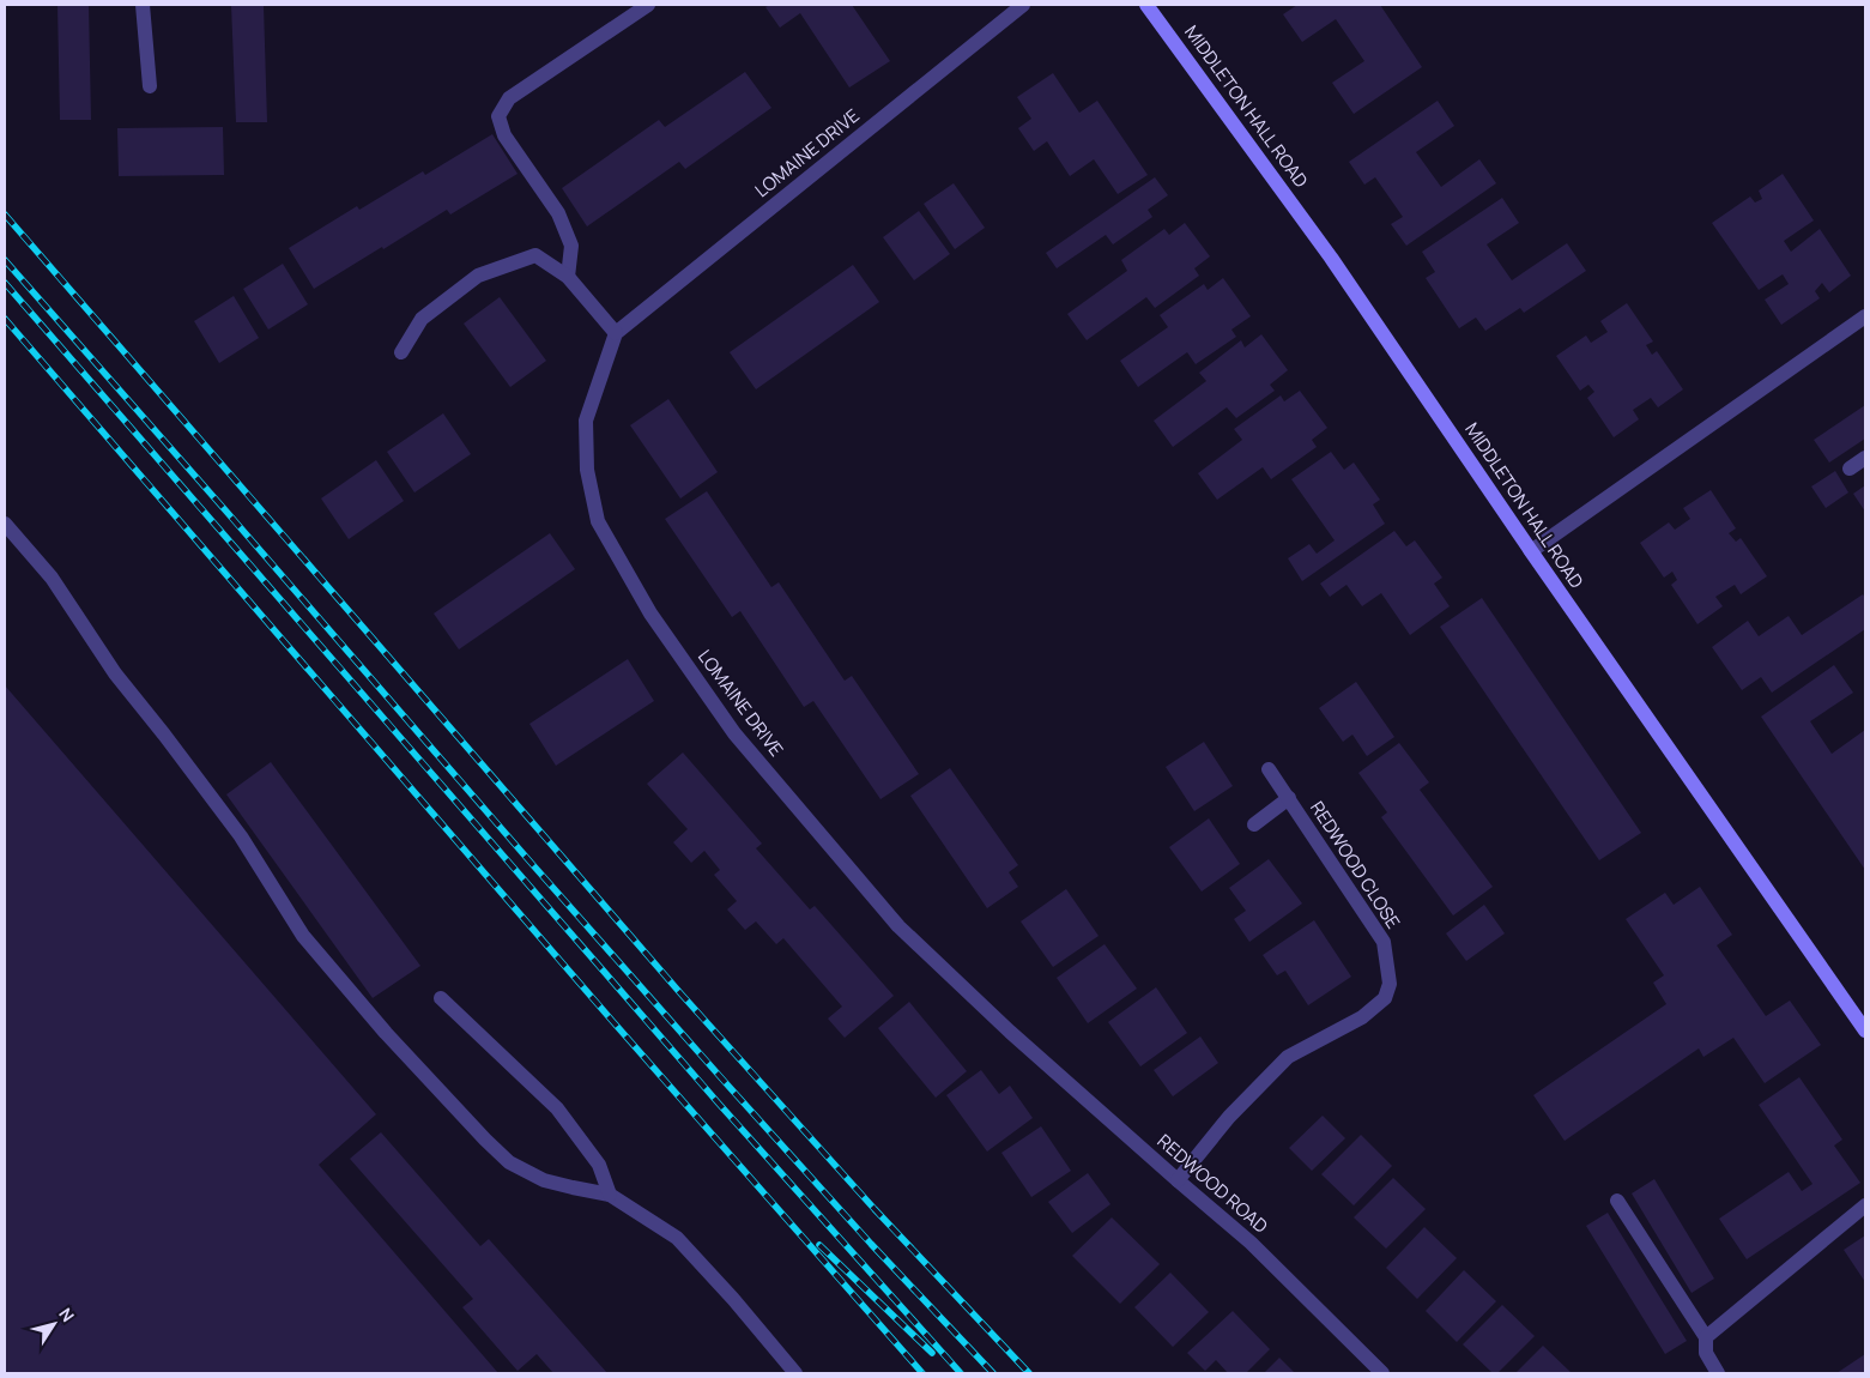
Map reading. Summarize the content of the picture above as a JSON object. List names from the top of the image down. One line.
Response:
{"streets":{"main road":["MIDDLETON HALL ROAD"],"street":["LOMAINE DRIVE","REDWOOD CLOSE","REDWOOD ROAD"]},"crossings":[["LOMAINE DRIVE","REDWOOD ROAD"],["REDWOOD CLOSE","REDWOOD ROAD"]],"north":"top right"}
